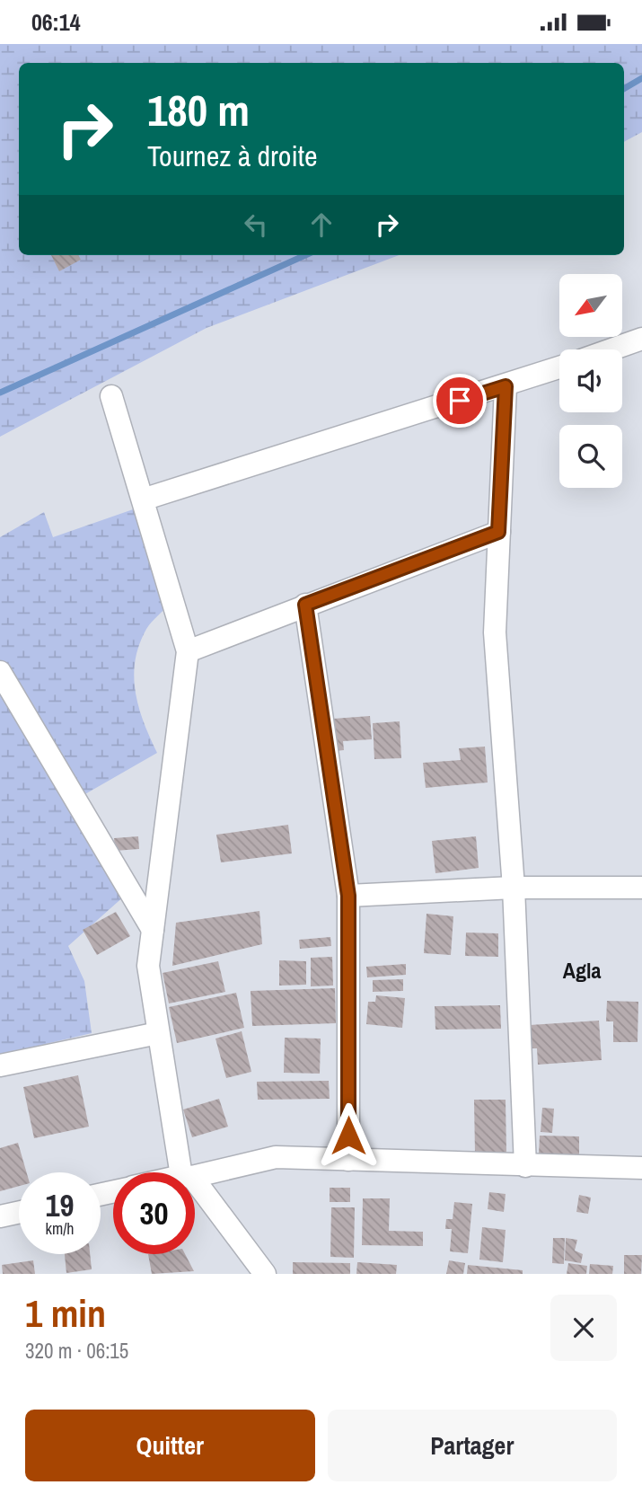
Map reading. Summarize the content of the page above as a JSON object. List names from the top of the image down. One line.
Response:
{"districts":["Agla"],"north":"bottom left","page":{"status":"06:14","turn":["180 m","Tournez à droite"],"speed":"19 km/h","limit":"30","heading":["1 min","320 m · 06:15"],"buttons":["Quitter","Partager"]}}
